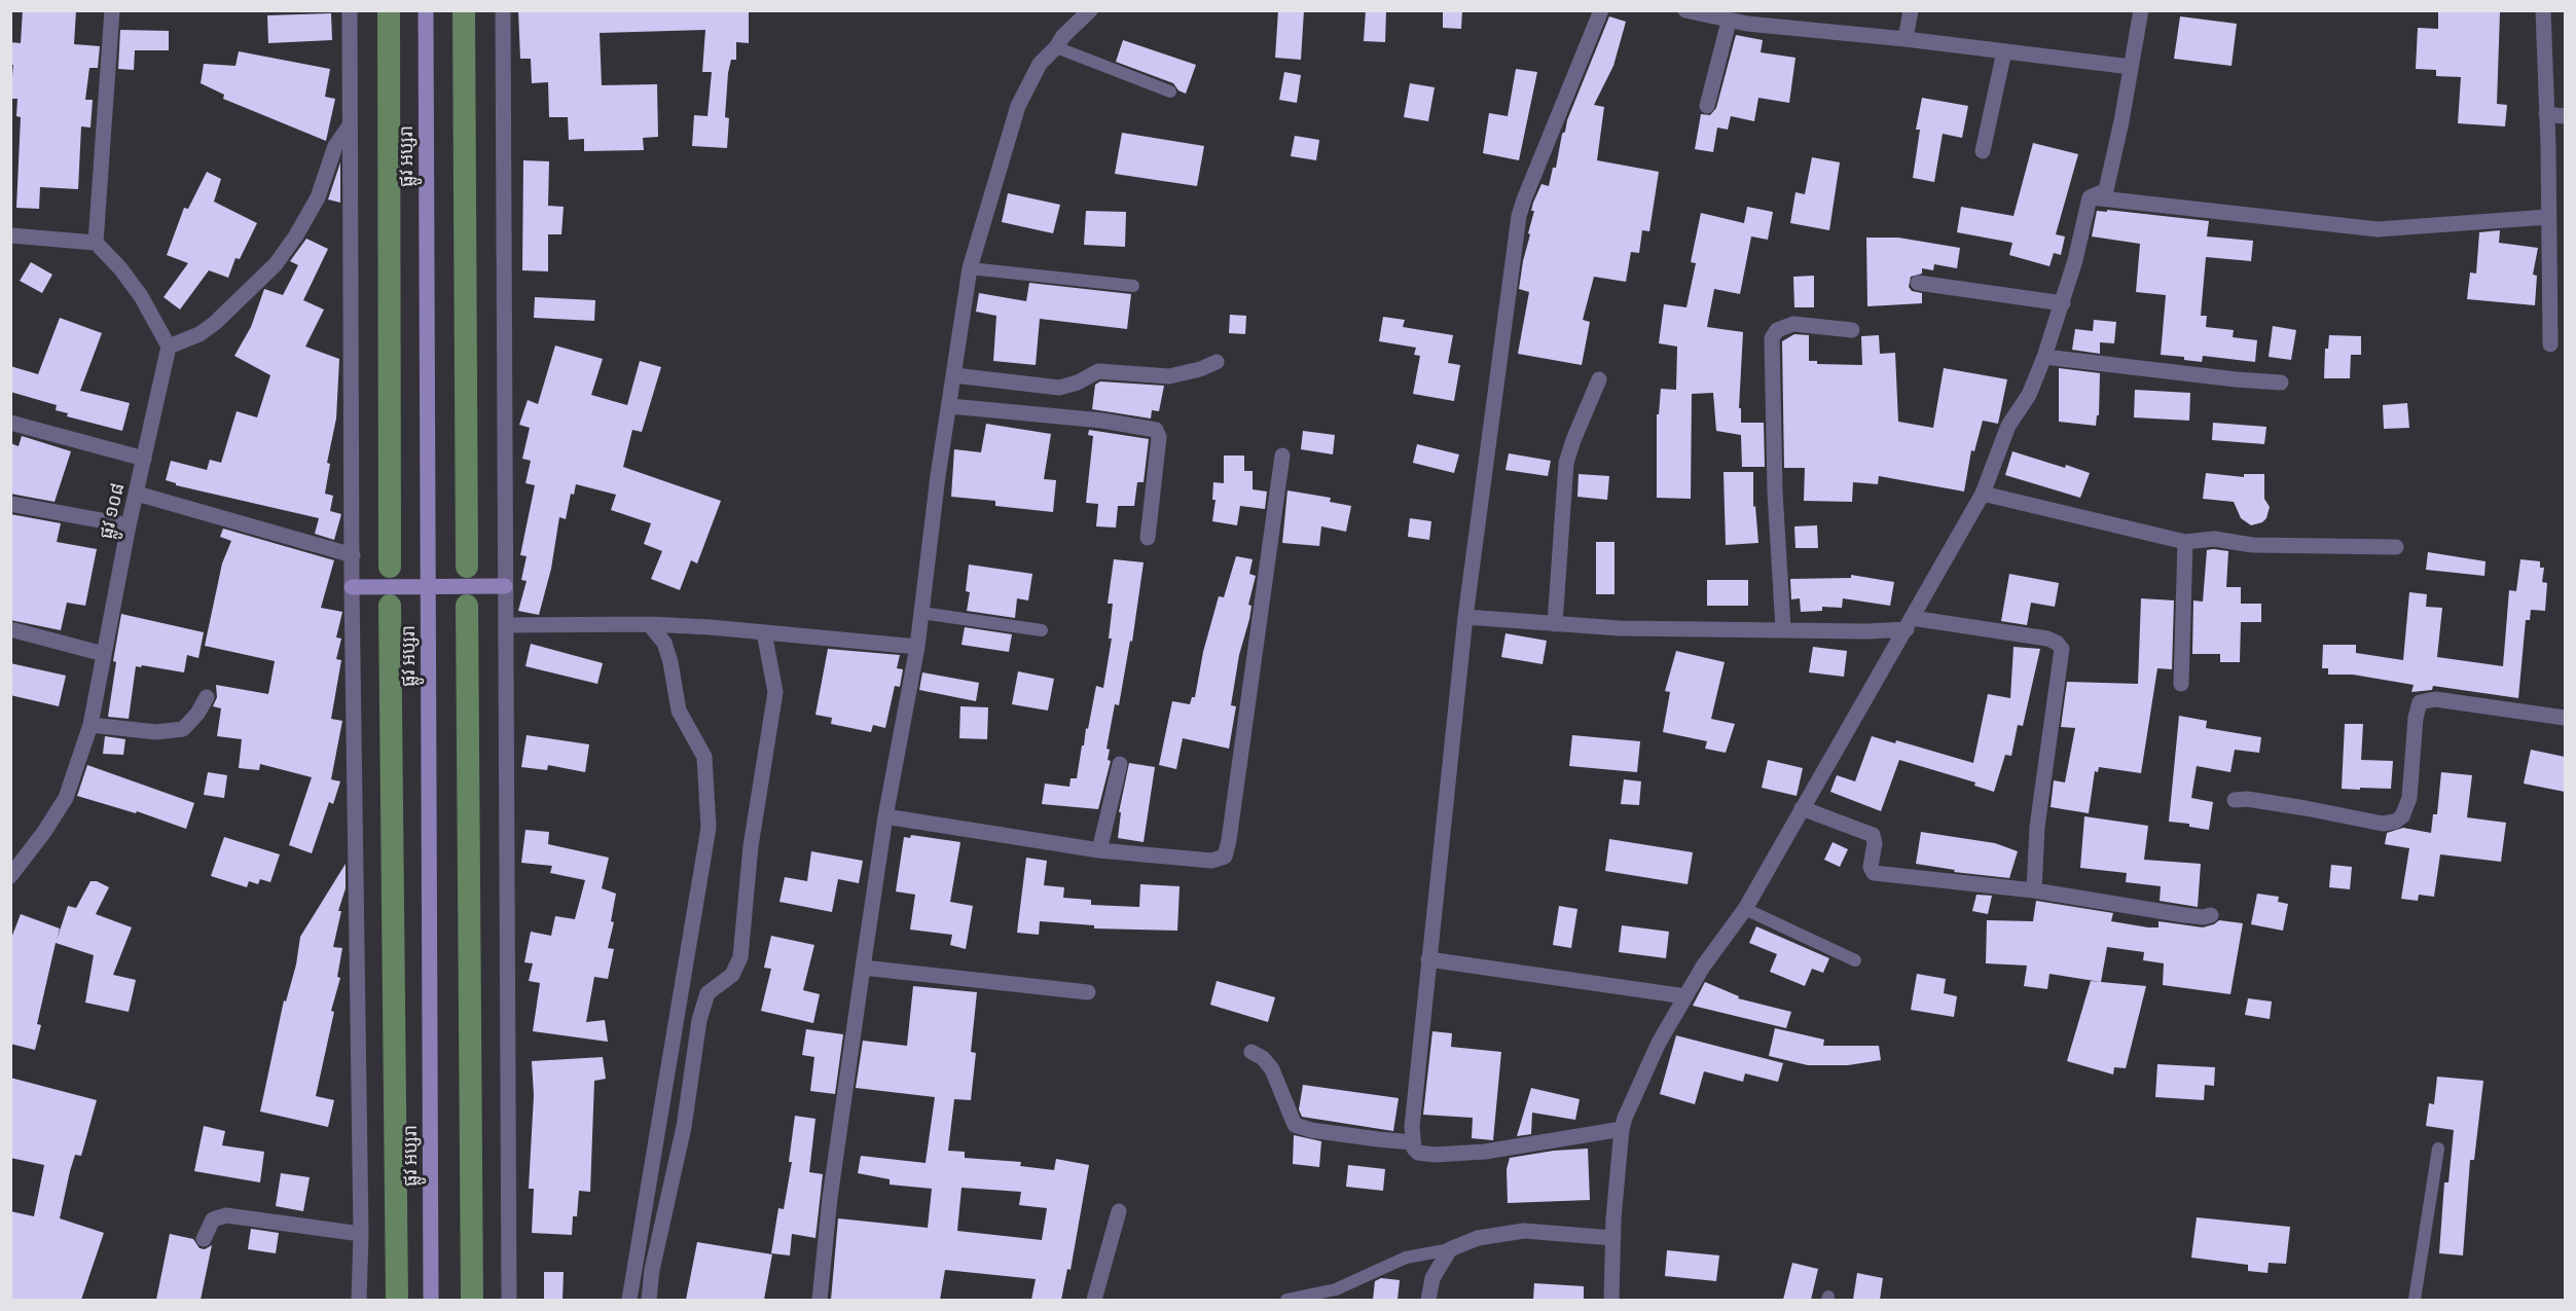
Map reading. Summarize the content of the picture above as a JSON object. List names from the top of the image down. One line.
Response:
{"streets":{"main road":["ផ្លូវ អប្សរា"],"street":["ផ្លូវ ១០៨"]}}
